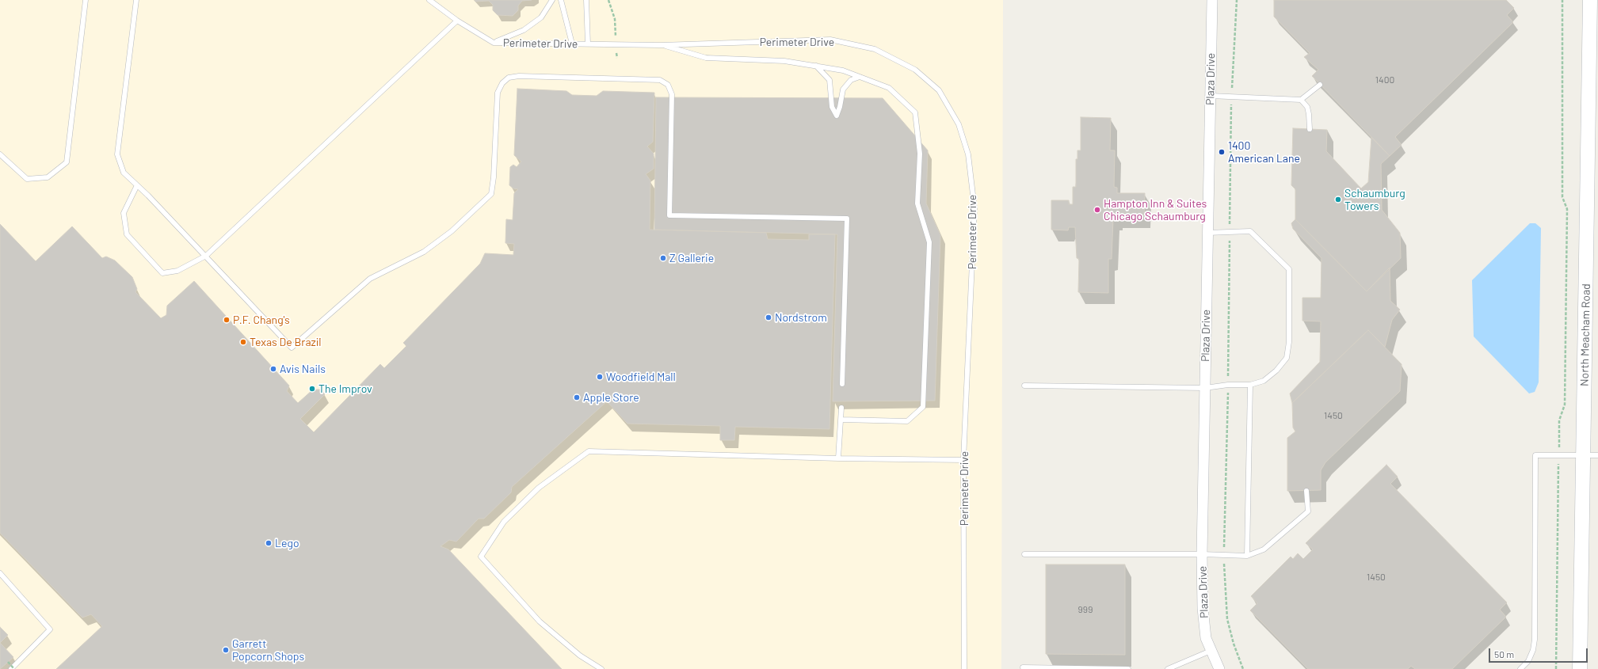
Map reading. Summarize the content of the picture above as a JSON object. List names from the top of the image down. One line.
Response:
{"streets":{"main road":["North Meacham Road"],"street":["Plaza Drive"],"lane":["Perimeter Drive"]},"places":["1400 American Lane","Schaumburg Towers","Hampton Inn & Suites Chicago Schaumburg","Z Gallerie","Nordstrom","P.F. Chang's","Texas De Brazil","Avis Nails","Woodfield Mall","The Improv","Apple Store","Lego","Garrett Popcorn Shops"],"house_numbers":["1400","1450","1450","999"],"scale_bar":"50 m"}
